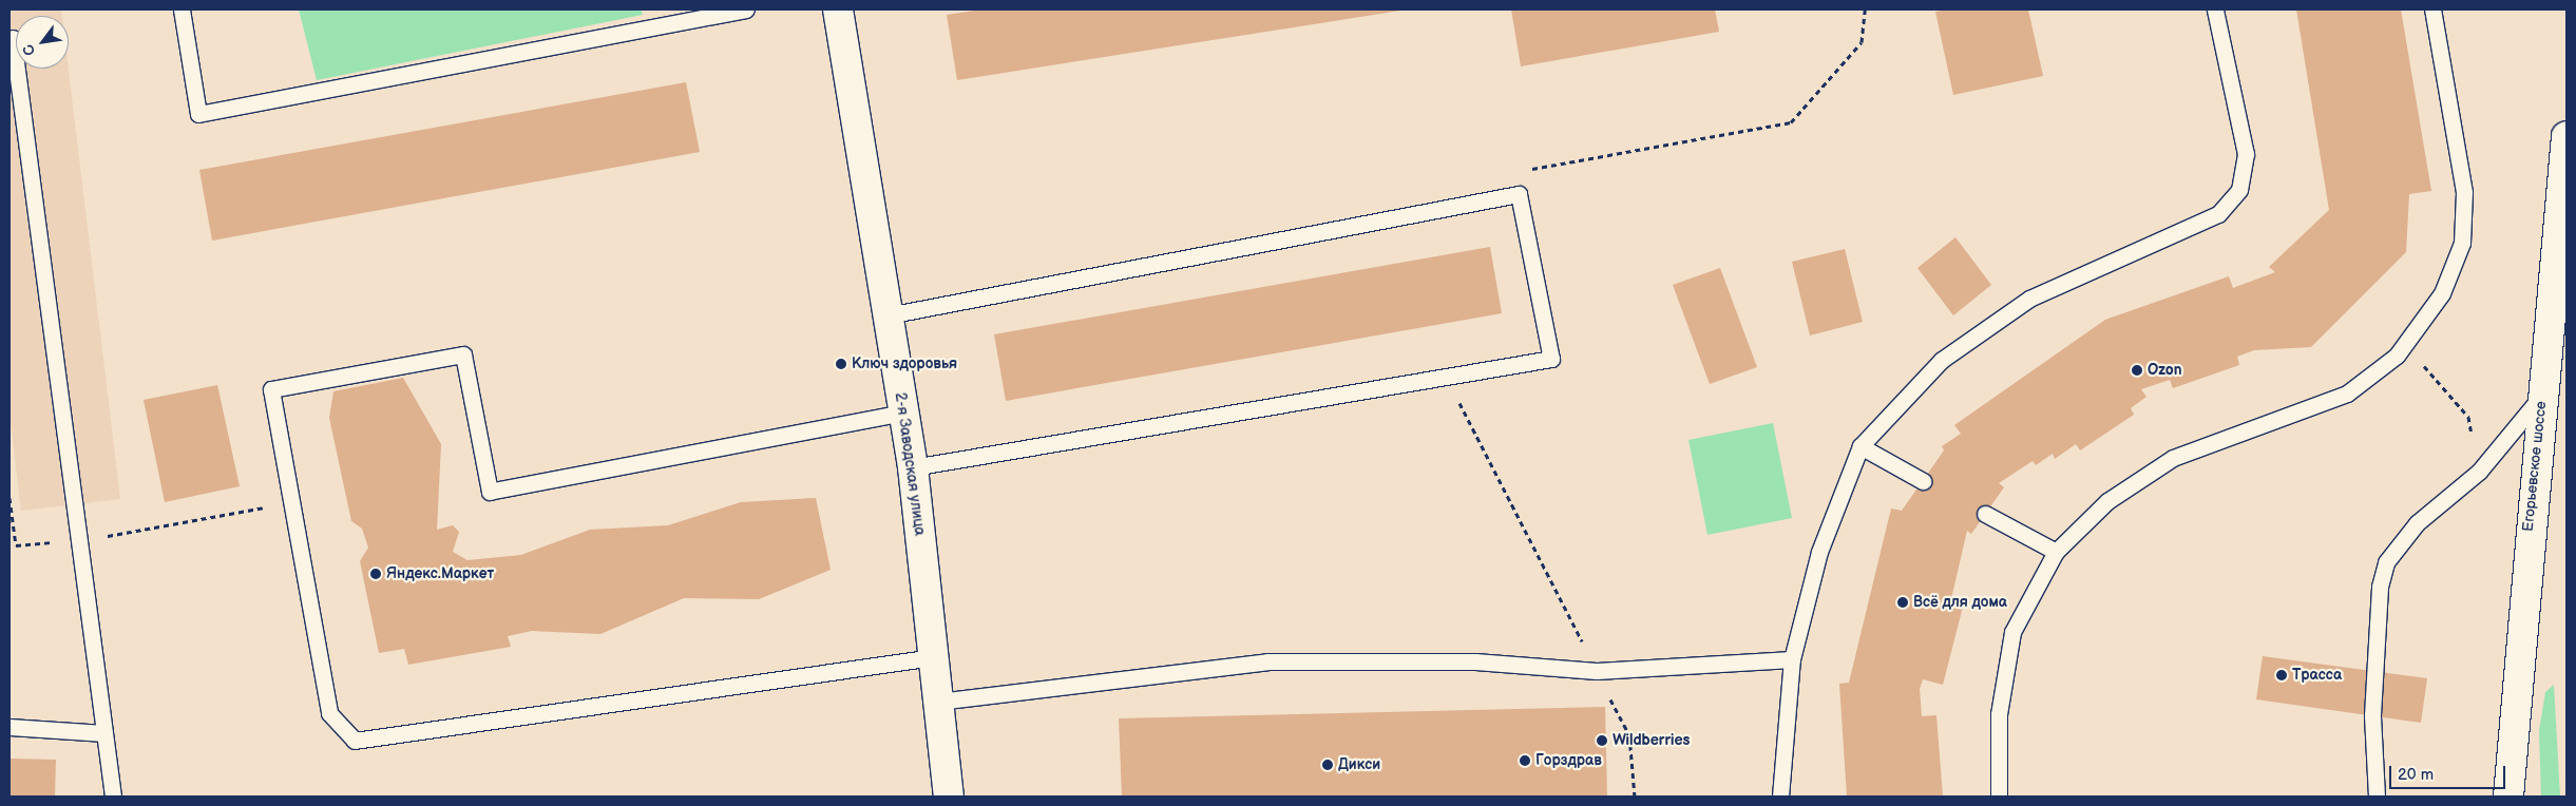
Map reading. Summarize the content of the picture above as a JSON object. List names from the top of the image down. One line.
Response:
{"streets":{"street":["2-я Заводская улица","Егорьевское шоссе"]},"places":["Ключ здоровья","Ozon","Яндекс.Маркет","Всё для дома","Трасса","Wildberries","Горздрав","Дикси"],"scale_bar":"20 m","north":"bottom left"}
